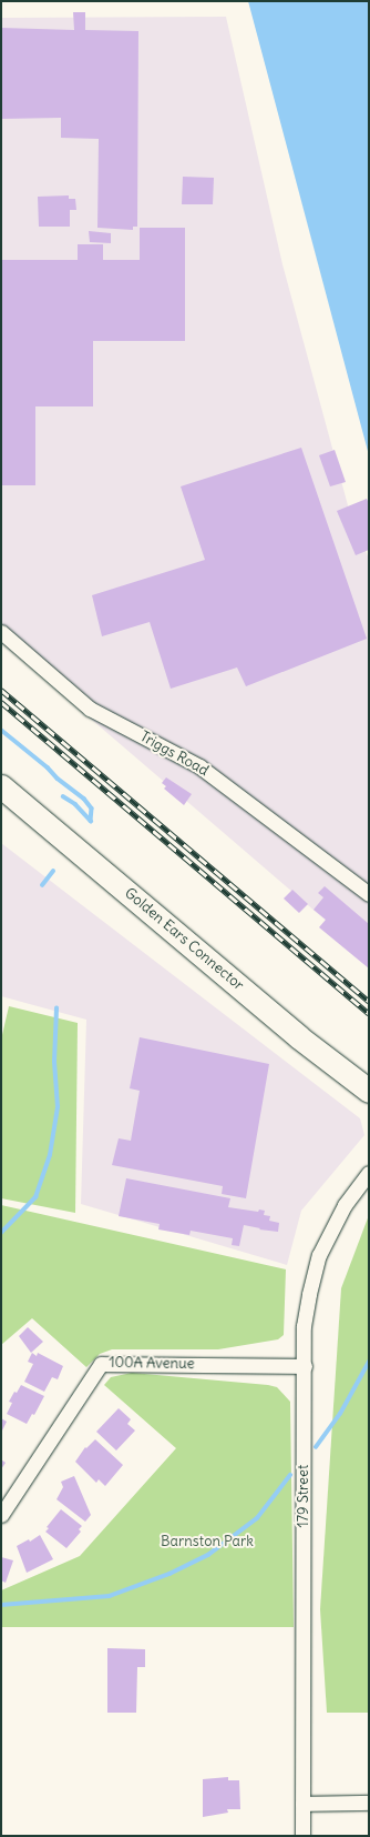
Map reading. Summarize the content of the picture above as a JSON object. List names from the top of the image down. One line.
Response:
{"streets":{"main road":["Golden Ears Connector"],"street":["Triggs Road","100A Avenue","179 Street"]},"crossings":[["100A Avenue","179 Street"]],"parks":["Barnston Park"]}
